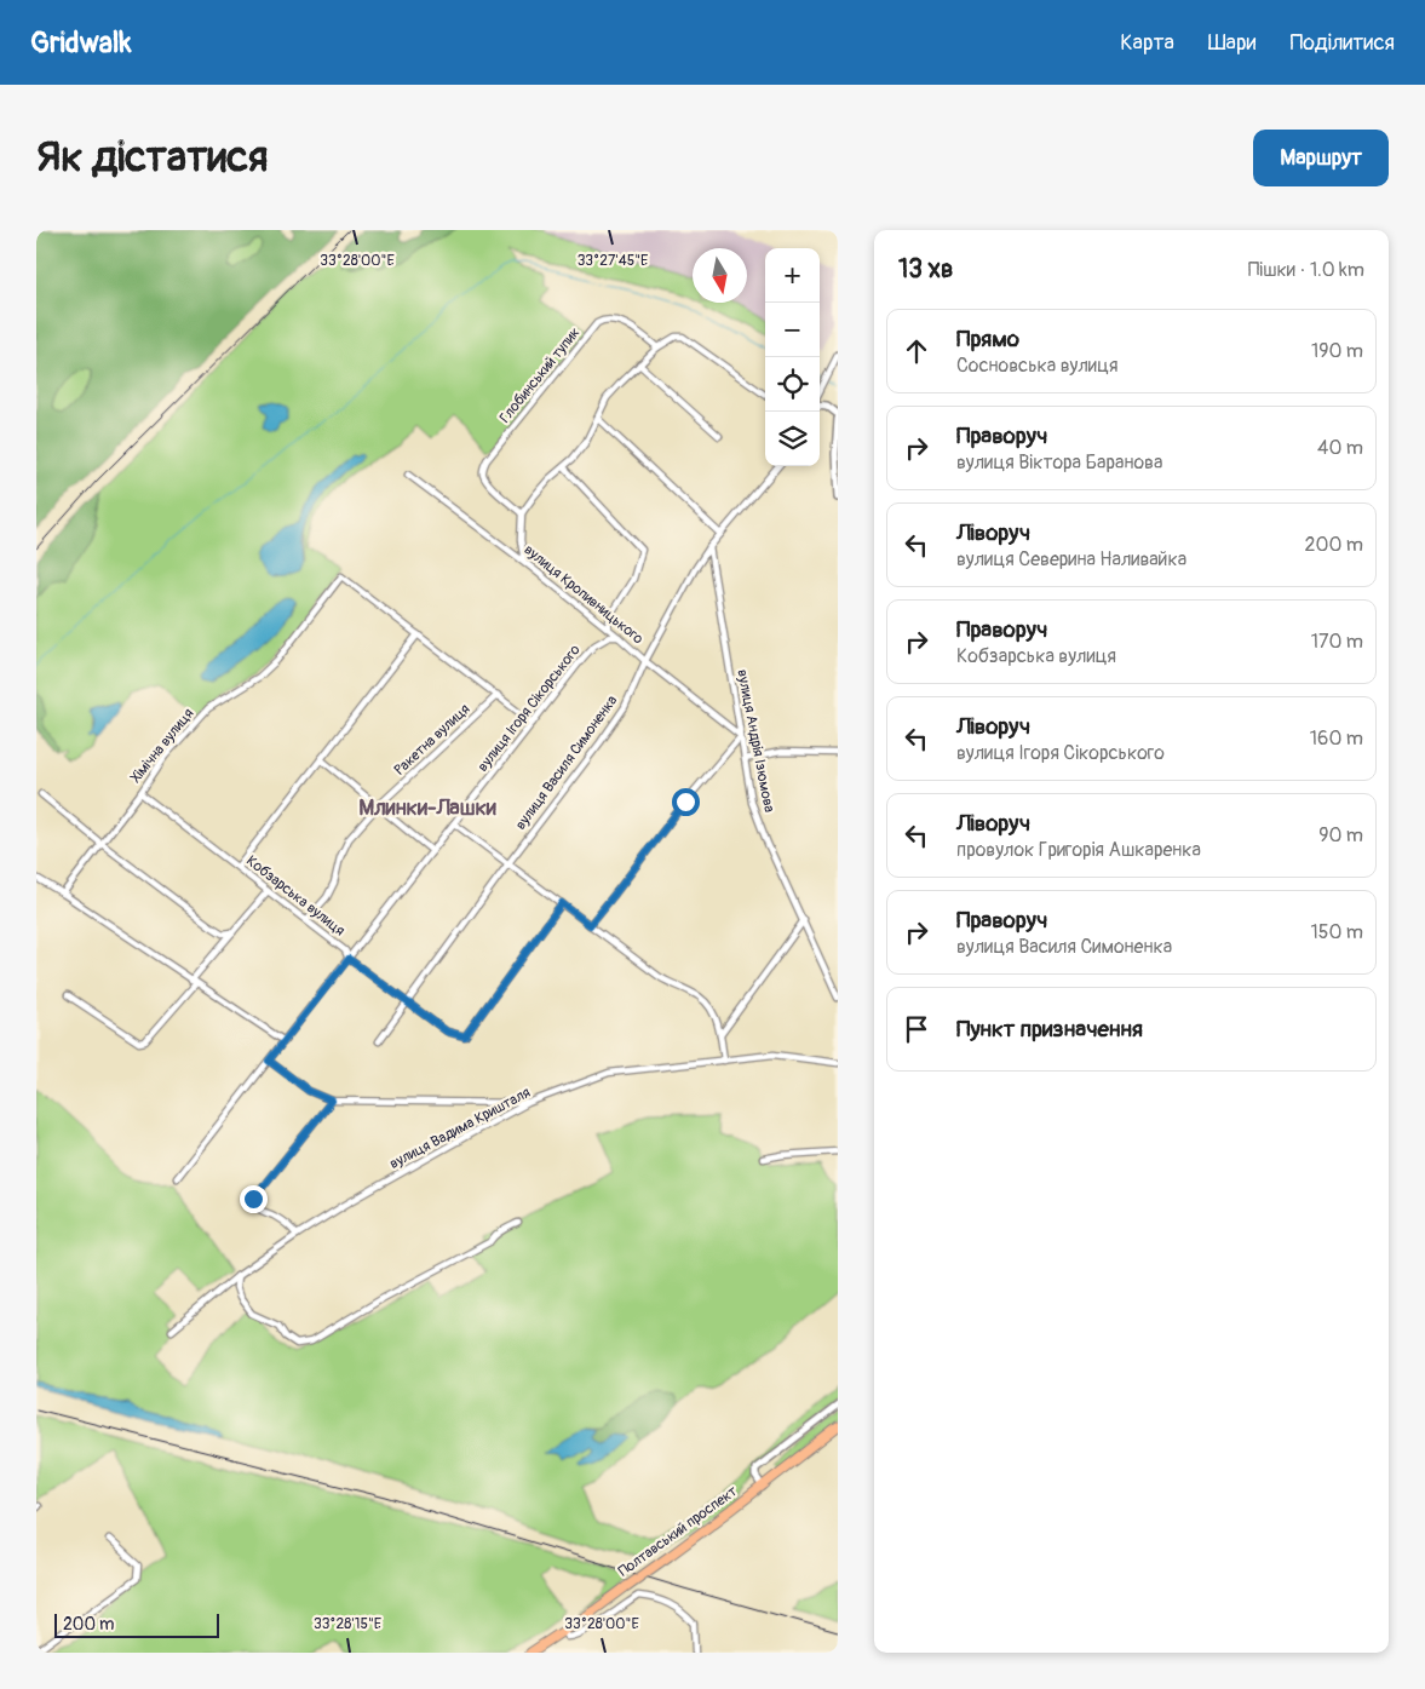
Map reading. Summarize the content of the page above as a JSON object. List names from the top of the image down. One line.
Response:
{"streets":{"highway":["Полтавський проспект"],"street":["Глобинський тупик","вулиця Кропивницького","вулиця Ігоря Сікорського","Ракетна вулиця","вулиця Андрія Ізюмова","Хімічна вулиця","вулиця Василя Симоненка","Кобзарська вулиця","вулиця Вадима Кришталя"]},"crossings":[["вулиця Кропивницького","вулиця Ігоря Сікорського"],["вулиця Кропивницького","вулиця Андрія Ізюмова"],["вулиця Кропивницького","вулиця Василя Симоненка"],["вулиця Ігоря Сікорського","Кобзарська вулиця"],["Ракетна вулиця","Кобзарська вулиця"],["вулиця Андрія Ізюмова","вулиця Василя Симоненка"],["Хімічна вулиця","Кобзарська вулиця"],["вулиця Василя Симоненка","Кобзарська вулиця"]],"districts":["Млинки-Лашки"],"scale_bar":"200 m","north":"bottom","page":{"header":"Gridwalk","nav":["Карта","Шари","Поділитися"],"buttons":"Маршрут","title":"Як дістатися","heading":["13 хв","Пішки · 1.0 km"],"map_buttons":["+","−"],"list":[["Прямо","Сосновська вулиця","190 m"],["Праворуч","вулиця Віктора Баранова","40 m"],["Ліворуч","вулиця Северина Наливайка","200 m"],["Праворуч","Кобзарська вулиця","170 m"],["Ліворуч","вулиця Ігоря Сікорського","160 m"],["Ліворуч","провулок Григорія Ашкаренка","90 m"],["Праворуч","вулиця Василя Симоненка","150 m"],"Пункт призначення"],"scale":"200 m"},"coordinates":["33°28'00\"E","33°27'45\"E","33°28'15\"E"]}
